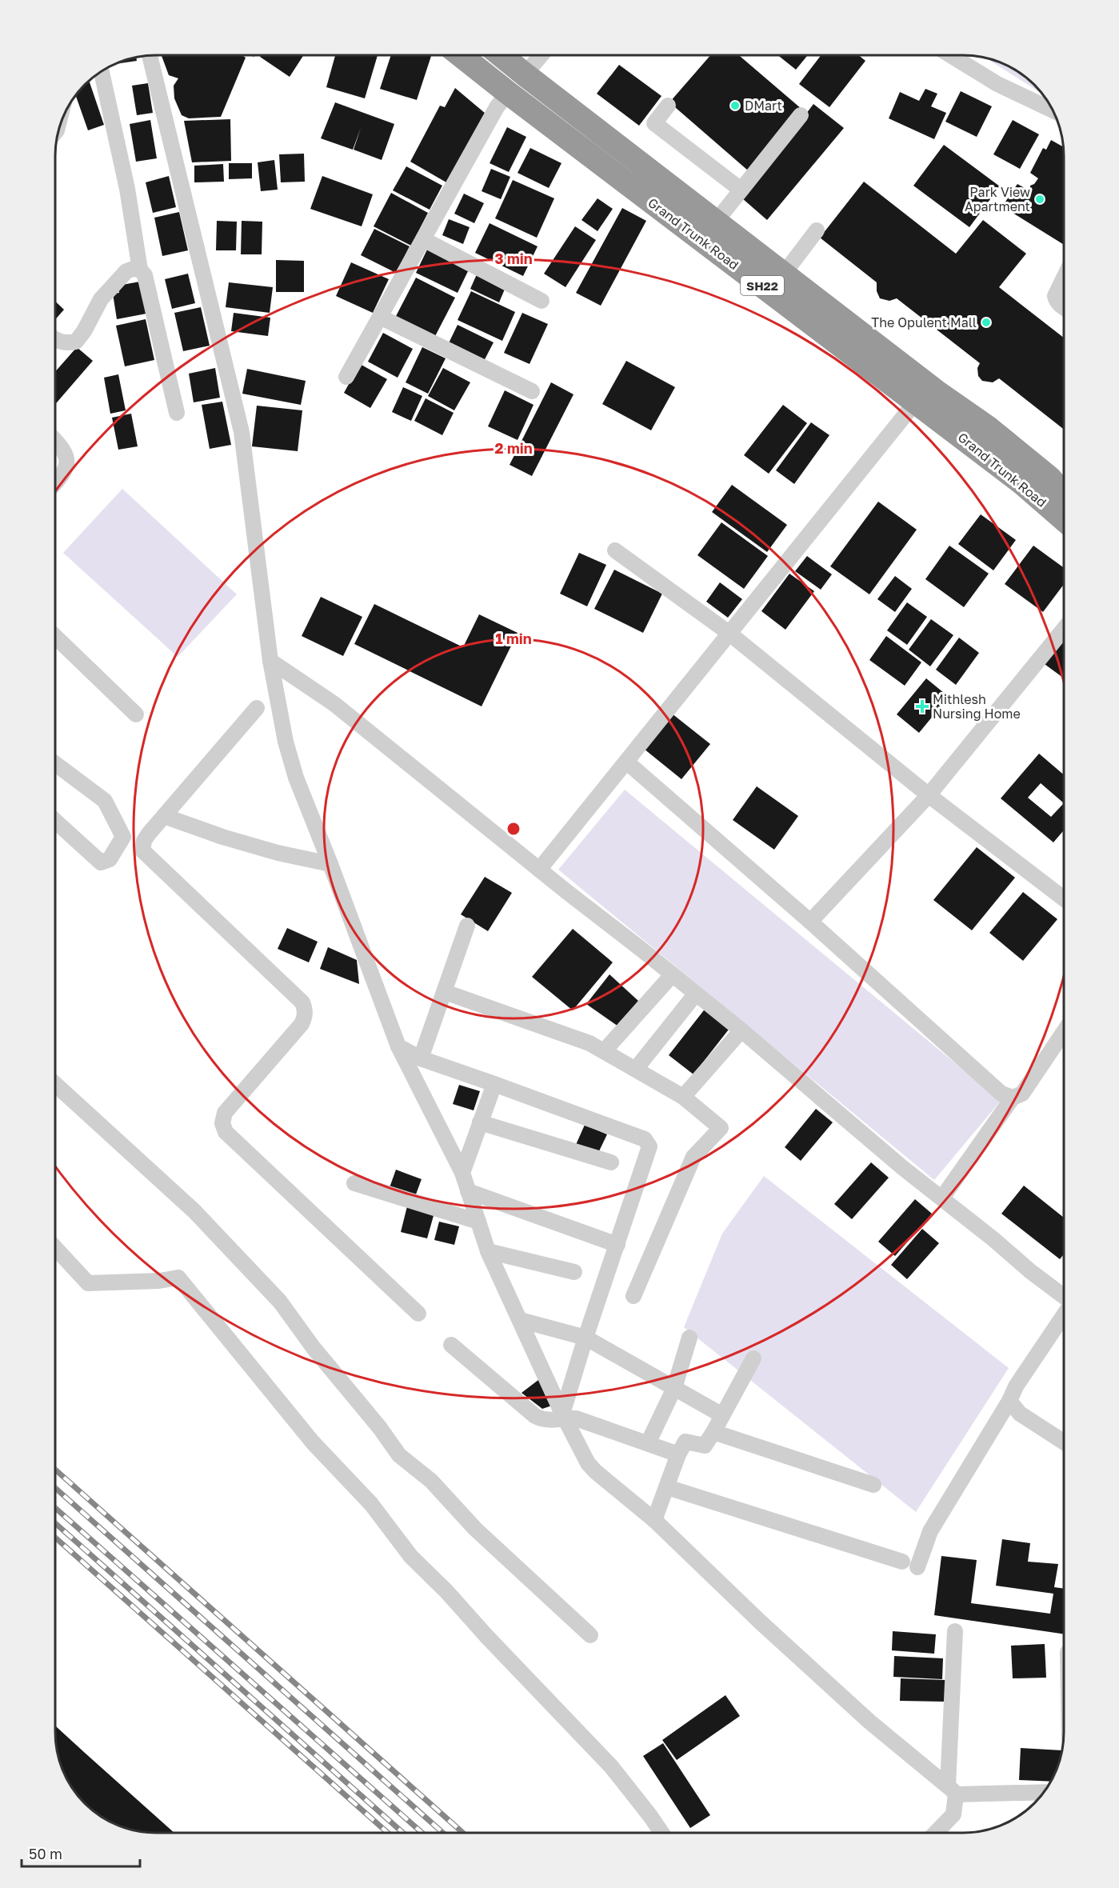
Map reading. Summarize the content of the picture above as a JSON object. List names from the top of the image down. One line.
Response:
{"streets":{"highway":["Grand Trunk Road","SH22"]},"places":{"other":["DMart","Park View Apartment","The Opulent Mall"],"health":["Mithlesh Nursing Home"]},"scale_bar":"50 m","rings":["3 min","2 min","1 min"]}
